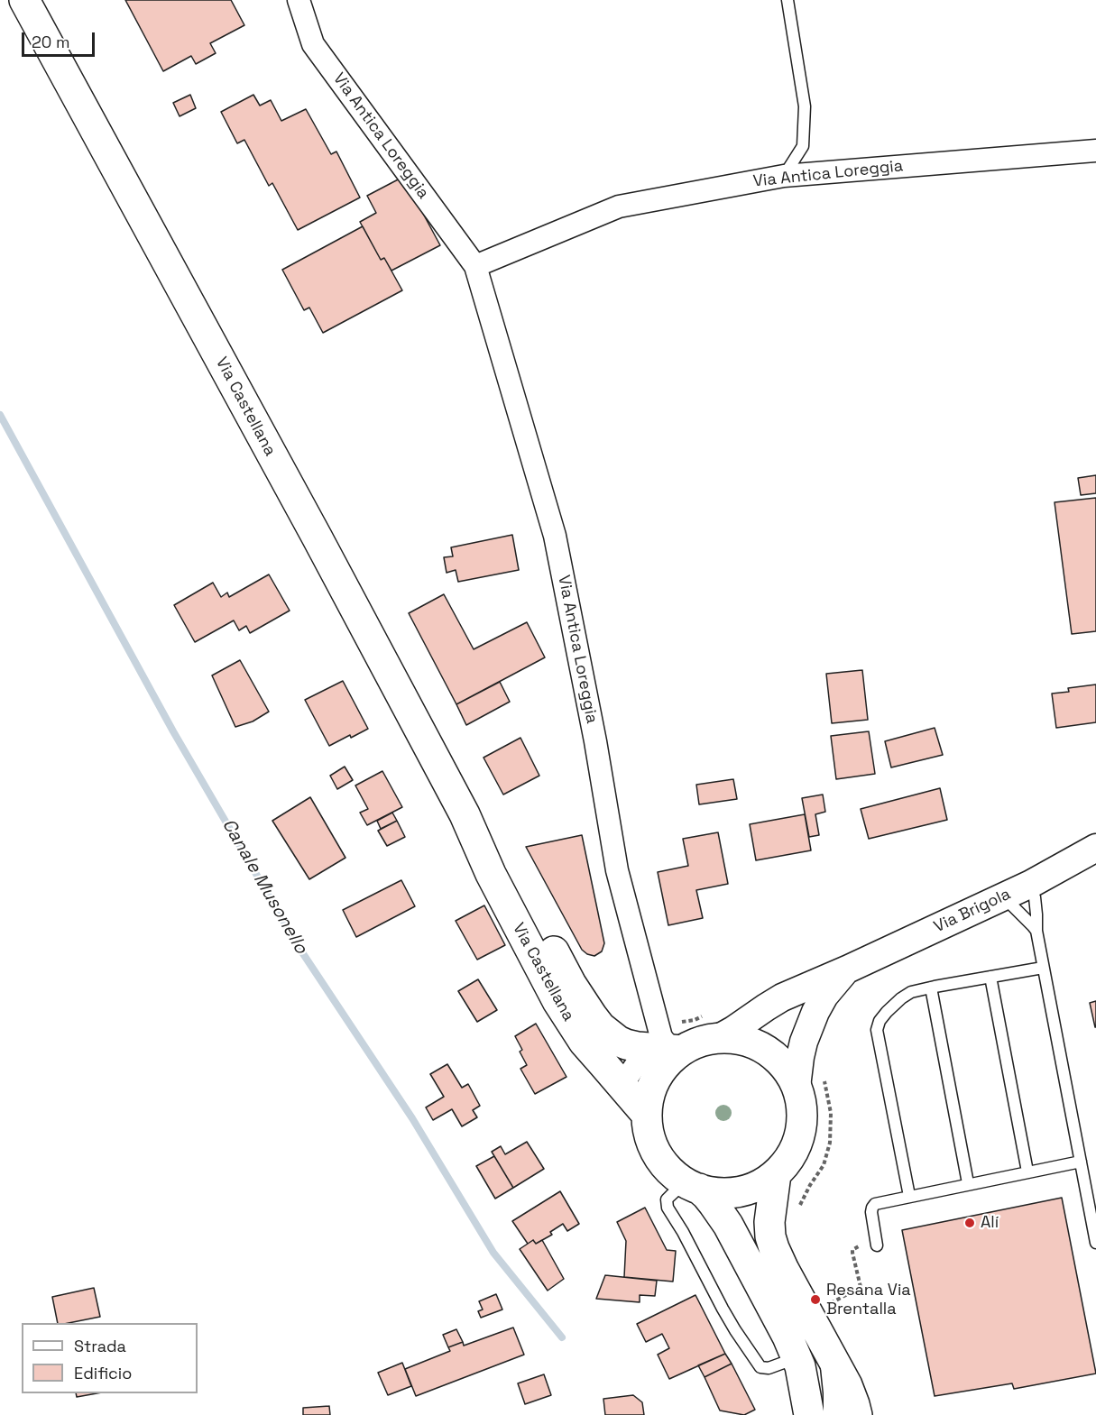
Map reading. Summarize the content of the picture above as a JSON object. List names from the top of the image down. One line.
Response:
{"streets":{"main road":["Via Castellana"],"street":["Via Antica Loreggia","Via Brigola"]},"crossings":[["Via Antica Loreggia","Via Castellana"],["Via Antica Loreggia","Via Brigola"],["Via Castellana","Via Brigola"]],"water":["Canale Musonello"],"places":["Alí","Resana Via Brentalla"],"legend":["Strada","Edificio"],"scale_bar":"20 m"}
